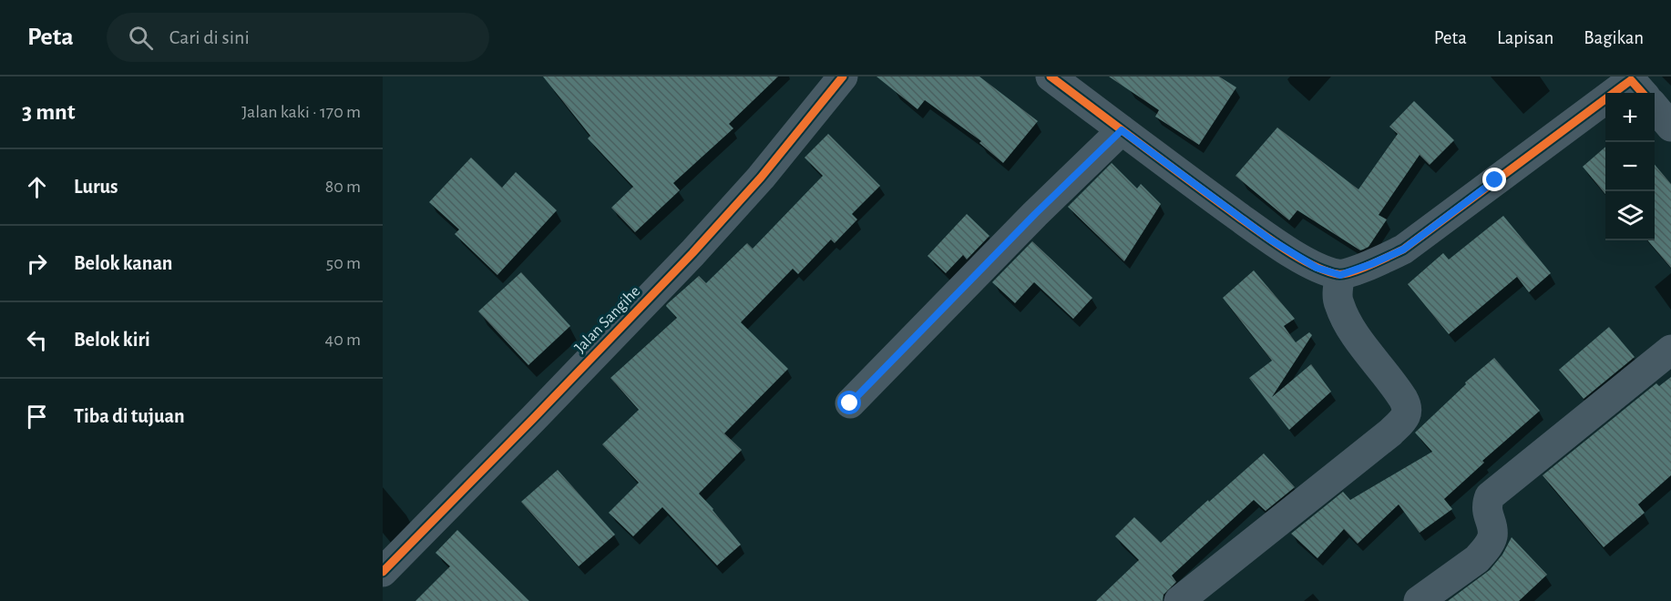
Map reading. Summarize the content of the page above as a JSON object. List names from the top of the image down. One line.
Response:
{"streets":{"street":["Jalan Sangihe"]},"page":{"header":"Peta","search":"Cari di sini","nav":["Peta","Lapisan","Bagikan"],"heading":["3 mnt","Jalan kaki · 170 m"],"map_buttons":["+","−"],"list":[["Lurus","80 m"],["Belok kanan","50 m"],["Belok kiri","40 m"],"Tiba di tujuan"]}}
